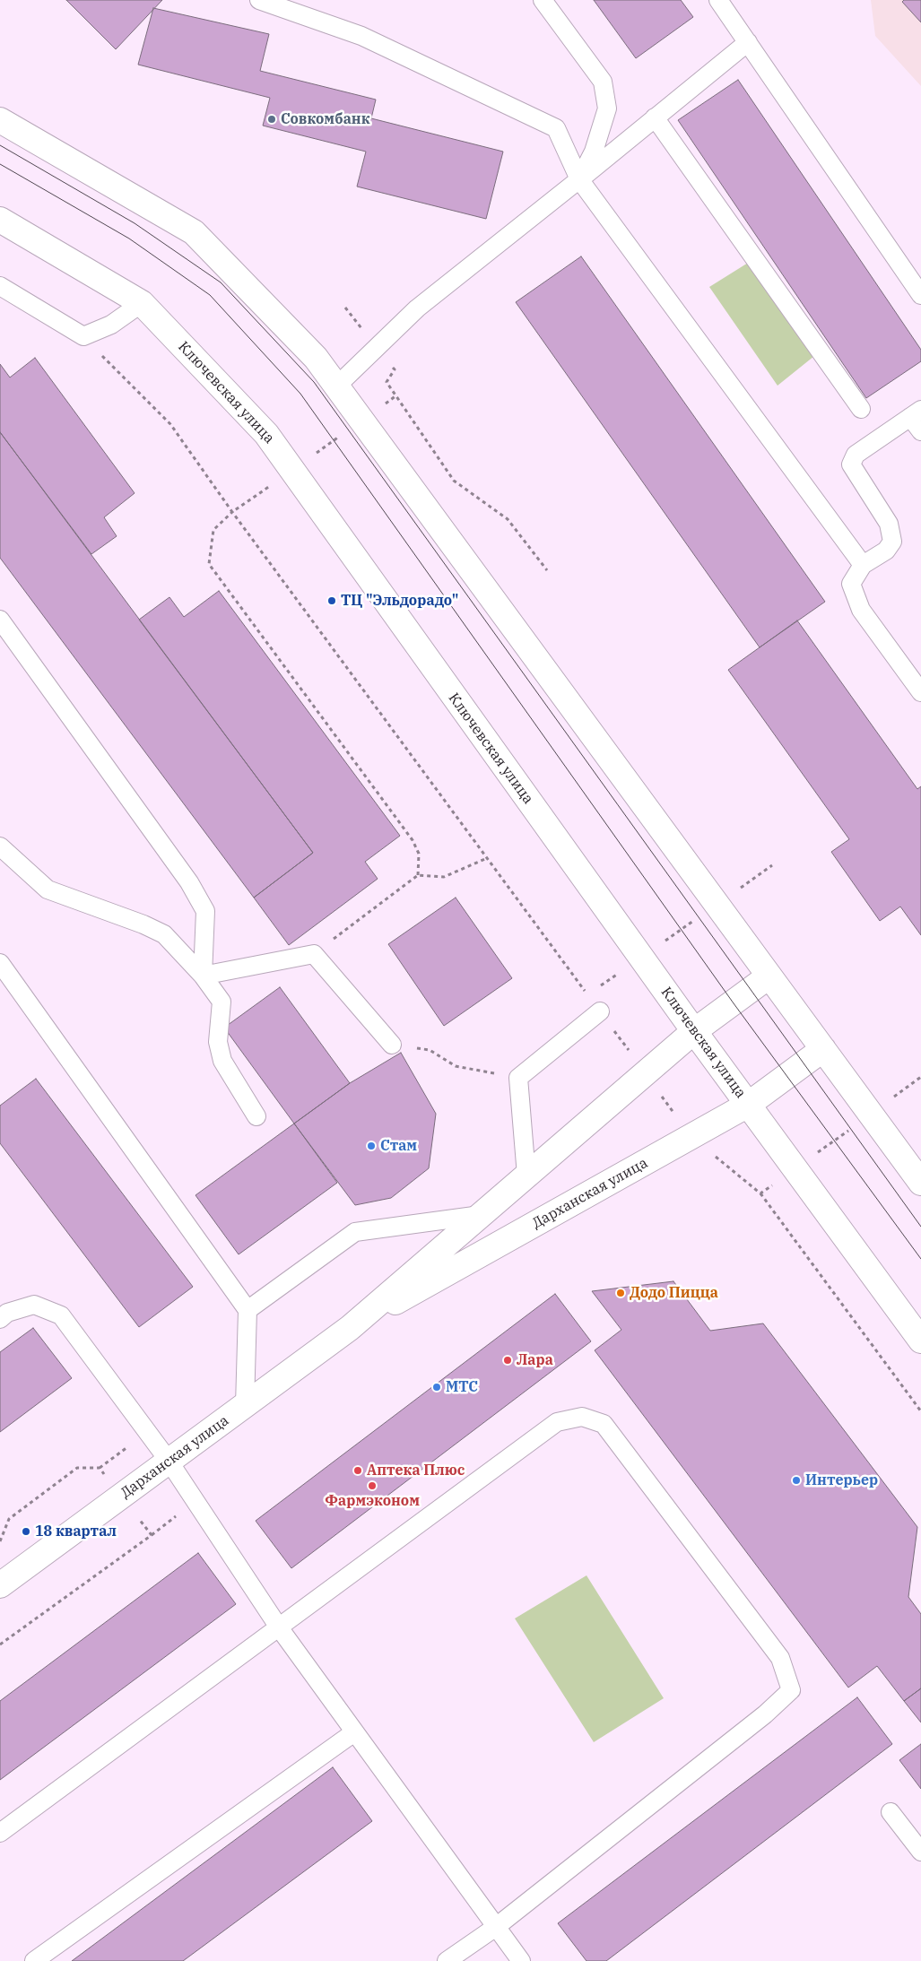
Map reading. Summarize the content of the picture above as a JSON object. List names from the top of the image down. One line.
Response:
{"streets":{"main road":["Ключевская улица","Дарханская улица"]},"crossings":[["Ключевская улица","Дарханская улица"]],"places":["Совкомбанк","ТЦ \"Эльдорадо\"","Стам","Додо Пицца","Лара","МТС","Аптека Плюс","Интерьер","Фармэконом","18 квартал"]}
